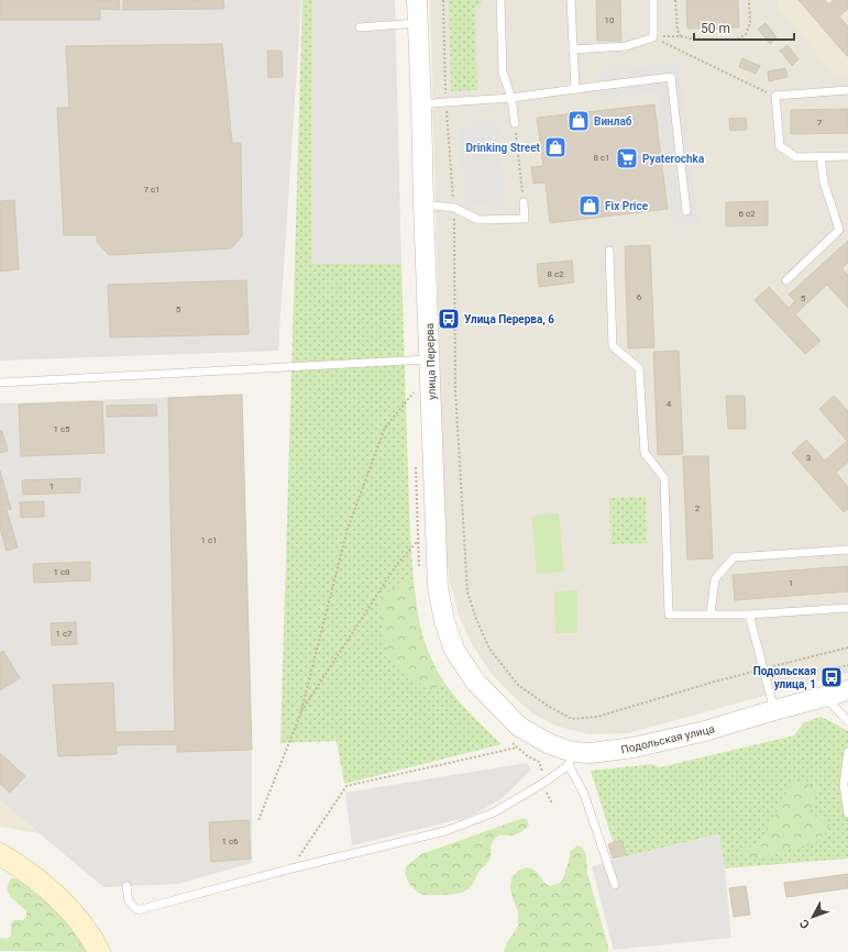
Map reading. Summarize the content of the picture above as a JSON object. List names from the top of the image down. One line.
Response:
{"streets":{"street":["улица Перерва","Подольская улица"]},"crossings":[["улица Перерва","Подольская улица"]],"places":{"shop":["Винлаб","Drinking Street","Fix Price"],"supermarket":["Pyaterochka"],"bus stop":["Улица Перерва, 6","Подольская улица, 1"]},"house_numbers":["10","7","8 с1","7 с1","6 с2","8 с2","6","5","5","4","1 с5","3","1","2","1 с1","1 с8","1","1 с7","1 с6"],"scale_bar":"50 m","north":"bottom left"}
